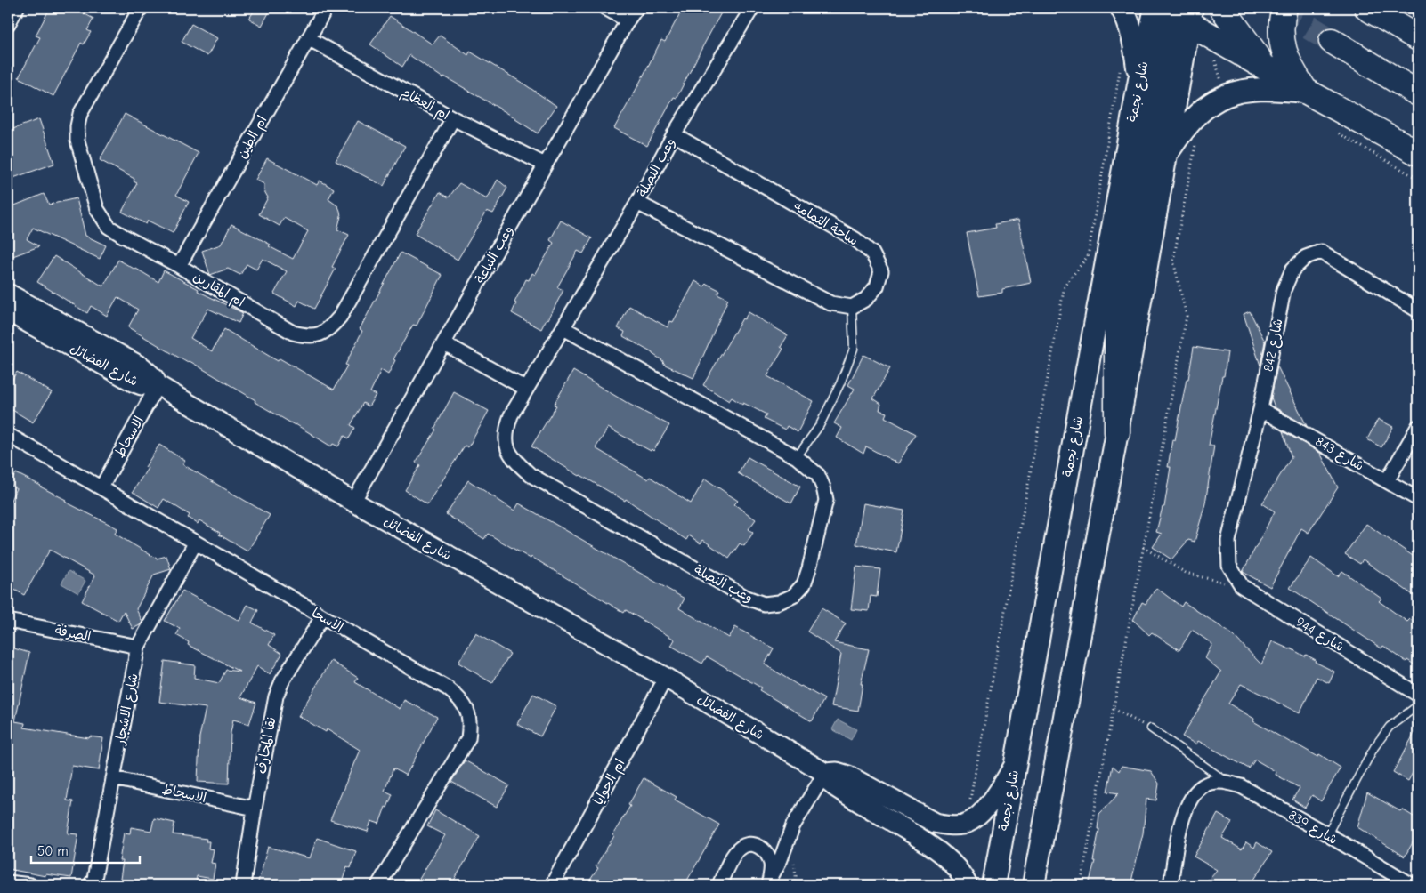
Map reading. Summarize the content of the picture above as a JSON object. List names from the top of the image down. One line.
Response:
{"streets":{"main road":["شارع نجمة"],"street":["ام العظام","ام الطين","وعب النصلة","ساحة الثمامه","وعب النباعة","ام المقارين","شارع 842","شارع الفضائل","الاسحاط","شارع 843","الاسحا","الصرفة","شارع 944","شارع الاشجار","نقا المحارف","ام الحوايا","شارع 839"]},"crossings":[["ام العظام","ام الطين"],["ام العظام","وعب النباعة"],["ام العظام","ام المقارين"],["ام الطين","ام المقارين"],["وعب النصلة","ساحة الثمامه"],["وعب النباعة","شارع الفضائل"],["شارع 842","شارع 843"],["شارع 842","شارع 944"],["شارع الفضائل","الاسحاط"],["شارع الفضائل","ام الحوايا"],["الاسحاط","الاسحا"],["الاسحاط","شارع الاشجار"],["الاسحاط","نقا المحارف"],["الاسحا","شارع الاشجار"],["الاسحا","نقا المحارف"],["الصرفة","شارع الاشجار"]],"scale_bar":"50 m"}
